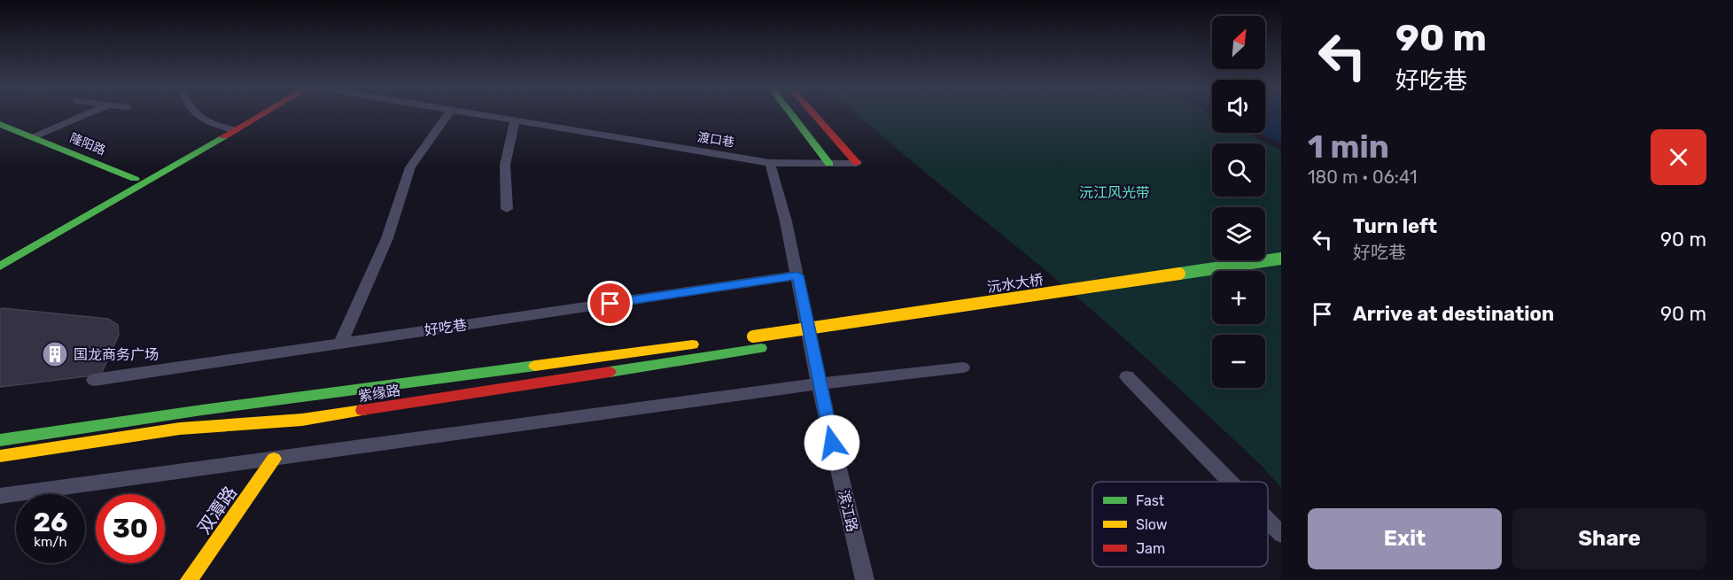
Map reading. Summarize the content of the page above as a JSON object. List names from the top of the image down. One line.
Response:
{"streets":{"main road":["隆阳路","沅水大桥","紫缘路","双潭路"],"street":["渡口巷","好吃巷","滨江路"]},"crossings":[["渡口巷","滨江路"],["沅水大桥","紫缘路"],["好吃巷","滨江路"]],"parks":["沅江风光带"],"places":{"building":["国龙商务广场"]},"legend":["Fast","Slow","Jam"],"north":"top right","page":{"turn":["90 m","好吃巷"],"map_buttons":["+","−"],"heading":["1 min","180 m · 06:41"],"list":[{"name":"Turn left","note":"好吃巷","value":"90 m"},{"name":"Arrive at destination","value":"90 m"}],"speed":"26 km/h","limit":"30","buttons":["Exit","Share"]}}
